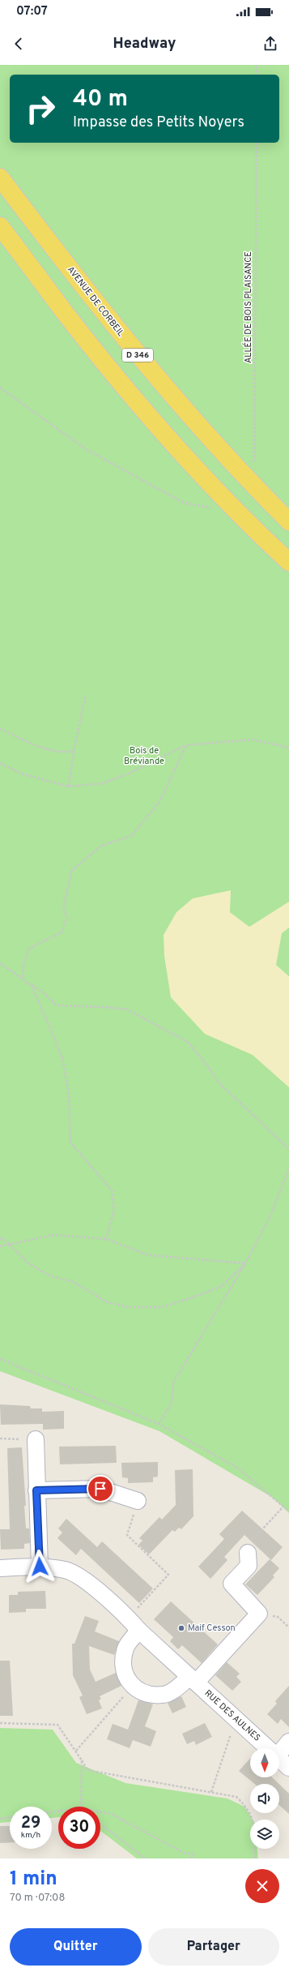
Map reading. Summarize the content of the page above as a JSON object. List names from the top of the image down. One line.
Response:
{"streets":{"main road":["AVENUE DE CORBEIL","D 346"],"street":["RUE DES AULNES"],"path":["ALLÉE DE BOIS PLAISANCE"]},"parks":["Bois de Bréviande"],"places":["Maif Cesson"],"north":"bottom","page":{"status":"07:07","header":"Headway","turn":["40 m","Impasse des Petits Noyers"],"speed":"29 km/h","limit":"30","heading":["1 min","70 m · 07:08"],"buttons":["Quitter","Partager"]}}
